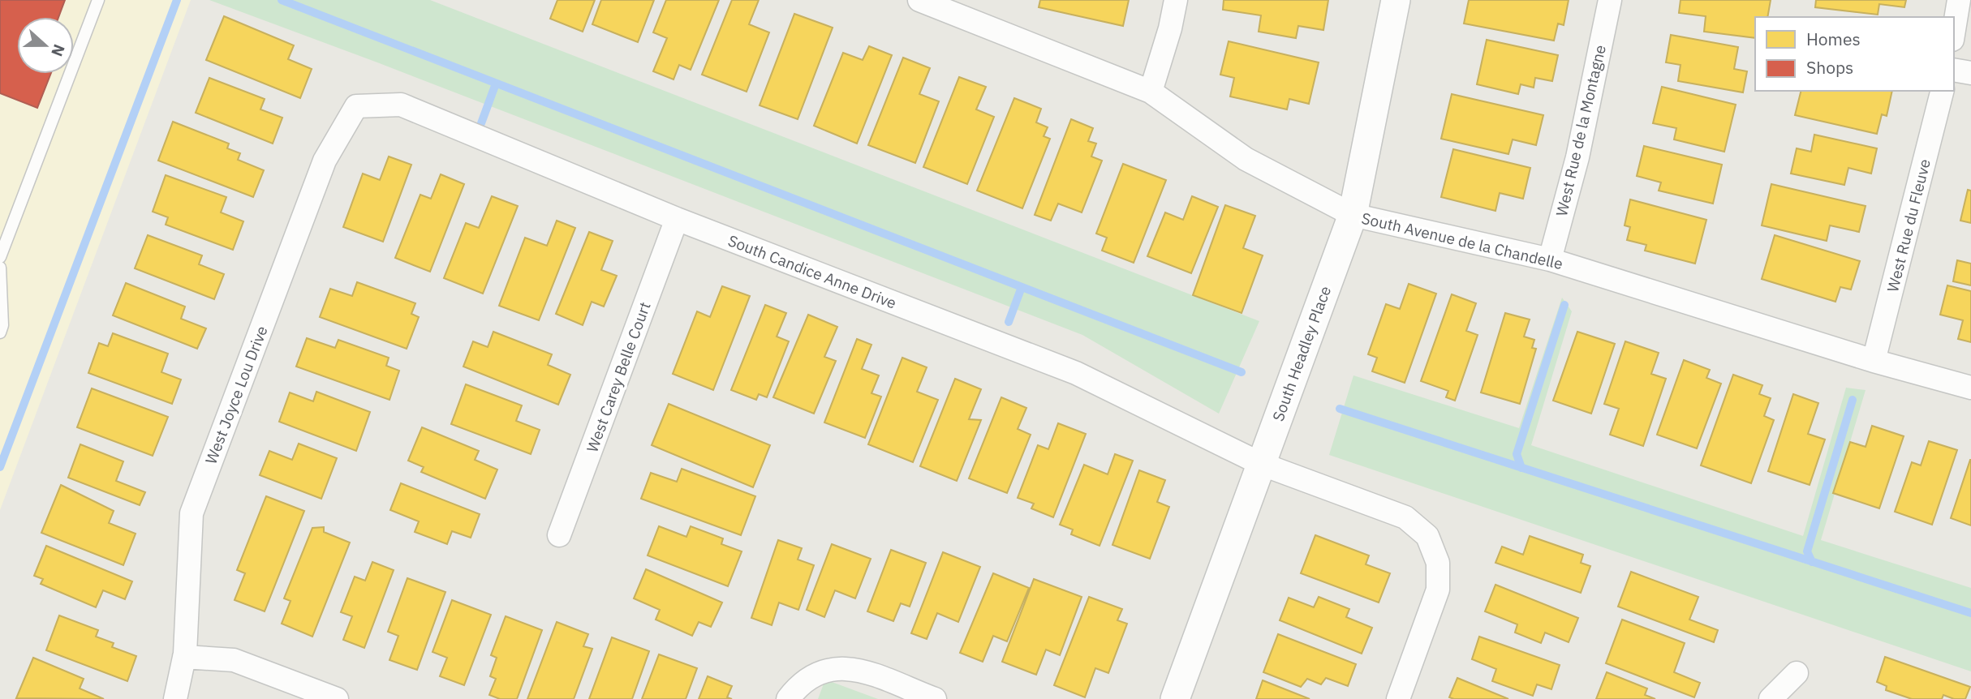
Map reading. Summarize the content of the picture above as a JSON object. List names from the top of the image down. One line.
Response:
{"streets":{"street":["West Rue de la Montagne","West Rue du Fleuve","South Avenue de la Chandelle","South Candice Anne Drive","South Headley Place","West Carey Belle Court","West Joyce Lou Drive"]},"crossings":[["West Rue de la Montagne","South Avenue de la Chandelle"],["West Rue du Fleuve","South Avenue de la Chandelle"],["South Avenue de la Chandelle","South Headley Place"],["South Candice Anne Drive","South Headley Place"],["South Candice Anne Drive","West Carey Belle Court"],["South Candice Anne Drive","West Joyce Lou Drive"]],"legend":["Homes","Shops"],"north":"right"}
